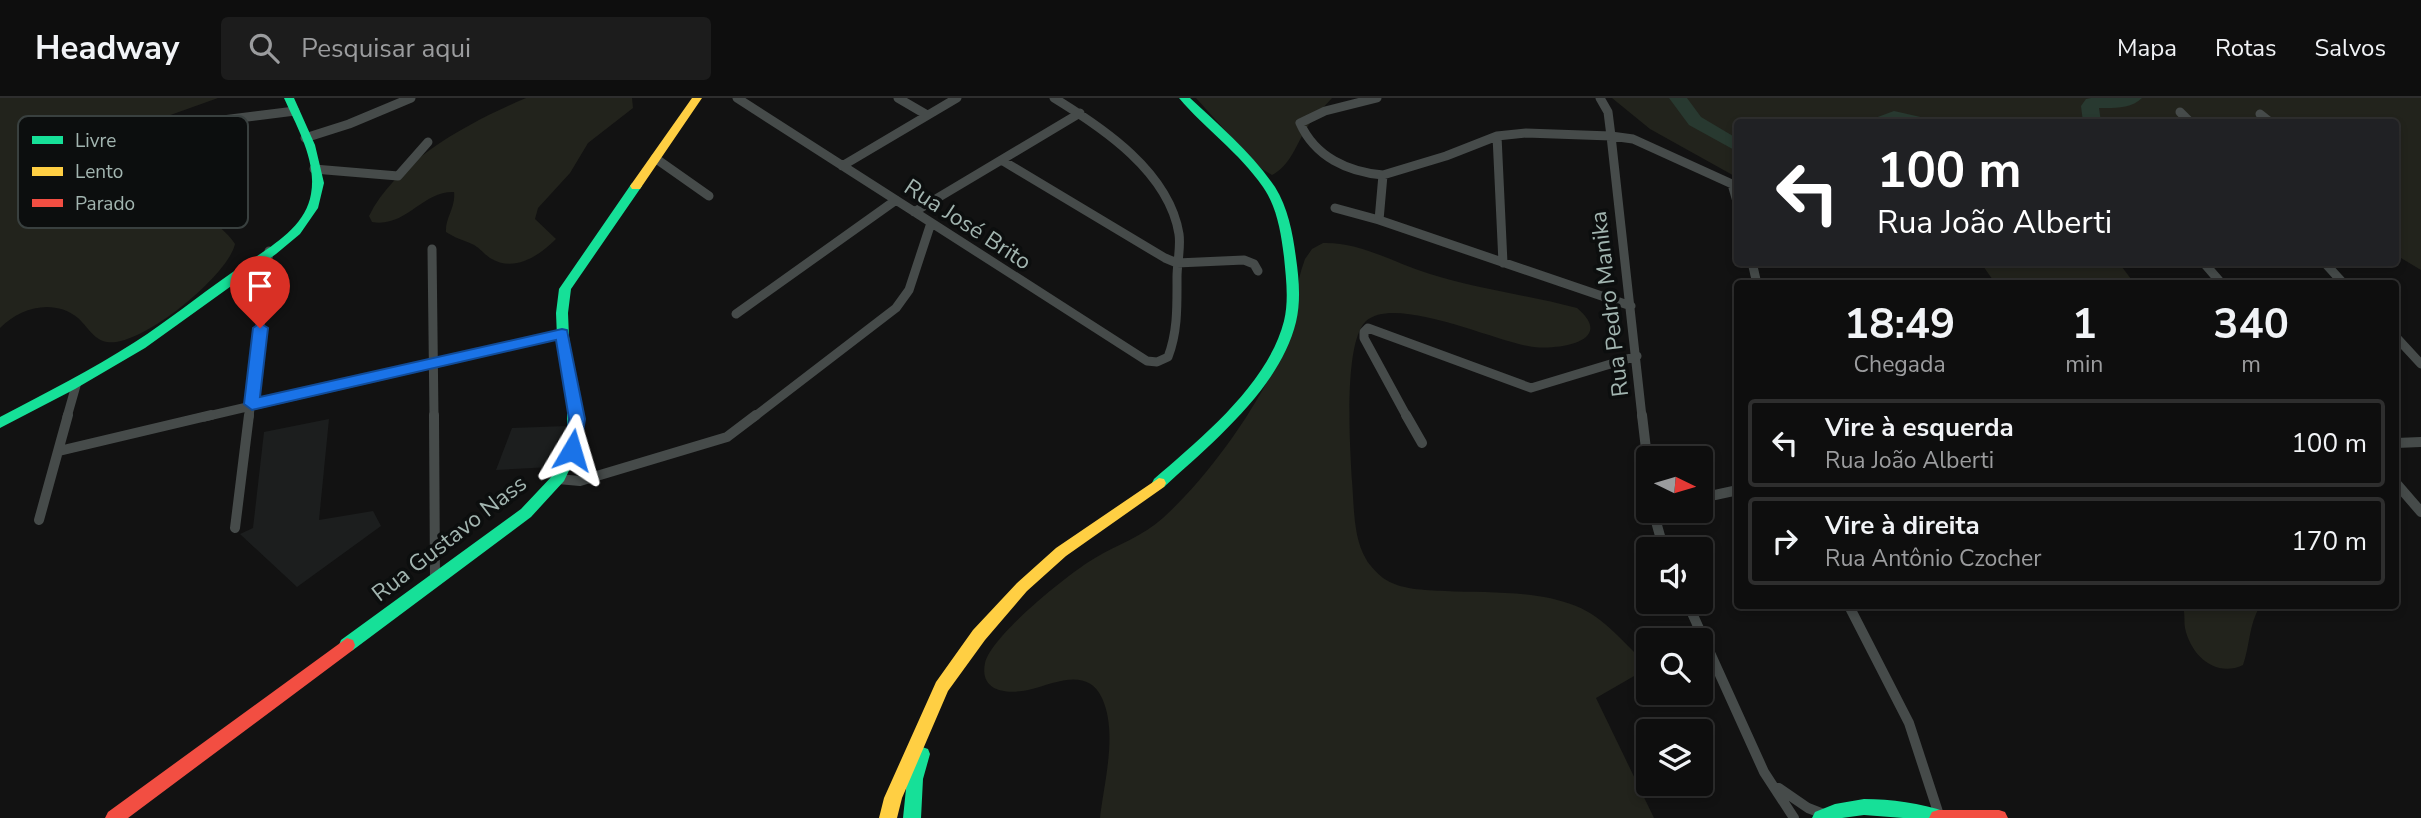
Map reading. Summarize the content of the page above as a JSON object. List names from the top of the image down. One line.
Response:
{"streets":{"main road":["Rua Gustavo Nass"],"street":["Rua José Brito","Rua Pedro Manika"]},"crossings":[["Rua José Brito","Rua Gustavo Nass"]],"legend":["Livre","Lento","Parado"],"north":"right","page":{"header":"Headway","search":"Pesquisar aqui","nav":["Mapa","Rotas","Salvos"],"turn":["100 m","Rua João Alberti"],"eta":["18:49","Chegada","1","min","340","m"],"list":[{"name":"Vire à esquerda","note":"Rua João Alberti","value":"100 m"},{"name":"Vire à direita","note":"Rua Antônio Czocher","value":"170 m"}]}}
